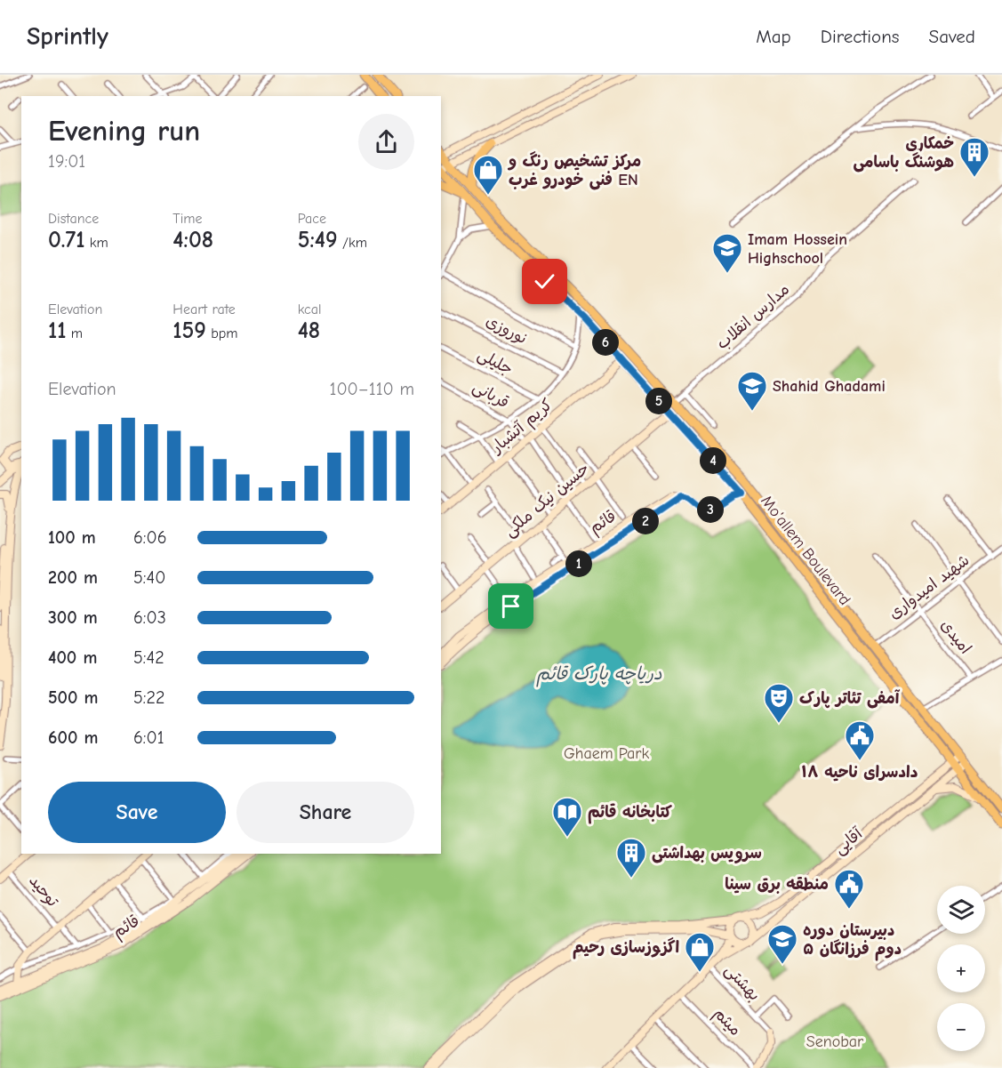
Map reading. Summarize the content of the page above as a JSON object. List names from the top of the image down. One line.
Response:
{"streets":{"main road":["کریم آتشبار","حسین نیک ملکی","قائم","Mo'allem Boulevard","آقایی"],"street":["مدارس انقلاب","نوروزی","جلیلی","قربانی","شهيد امیدواری","امیدی","توحید","بهشتی","میثم"]},"crossings":[["مدارس انقلاب","Mo'allem Boulevard"],["قربانی","کریم آتشبار"],["قربانی","حسین نیک ملکی"],["کریم آتشبار","Mo'allem Boulevard"],["حسین نیک ملکی","Mo'allem Boulevard"],["Mo'allem Boulevard","شهيد امیدواری"],["Mo'allem Boulevard","آقایی"],["شهيد امیدواری","امیدی"],["آقایی","بهشتی"],["آقایی","میثم"]],"water":["دریاچه پارک قائم"],"parks":["Ghaem Park","Senobar"],"places":{"building":["خمکاری هوشنگ باسامی","سرویس بهداشتی"],"shop":["مرکز تشخیص رنگ و فنی خودرو غرب EN","اگزوزسازی رحیم"],"school or university":["Imam Hossein Highschool","Shahid Ghadami","دبیرستان دوره دوم فرزانگان ۵"],"theatre":["آمفی تئاتر پارک"],"public building":["دادسرای ناحیه ۱۸","منطقه برق سینا"],"library":["کتابخانه قائم"]},"page":{"header":"Sprintly","nav":["Map","Directions","Saved"],"heading":["Evening run","19:01"],"stats":[["Distance","0.71 km"],["Time","4:08"],["Pace","5:49 /km"],["Elevation","11 m"],["Heart rate","159 bpm"],["kcal","48"]],"pins":["6","5","4","3","2","1"],"chart":["Elevation","100–110 m"],"list":[{"name":"100 m","note":"6:06"},{"name":"200 m","note":"5:40"},{"name":"300 m","note":"6:03"},{"name":"400 m","note":"5:42"},{"name":"500 m","note":"5:22"},{"name":"600 m","note":"6:01"}],"buttons":["Save","Share"],"map_buttons":["+","−"]}}
